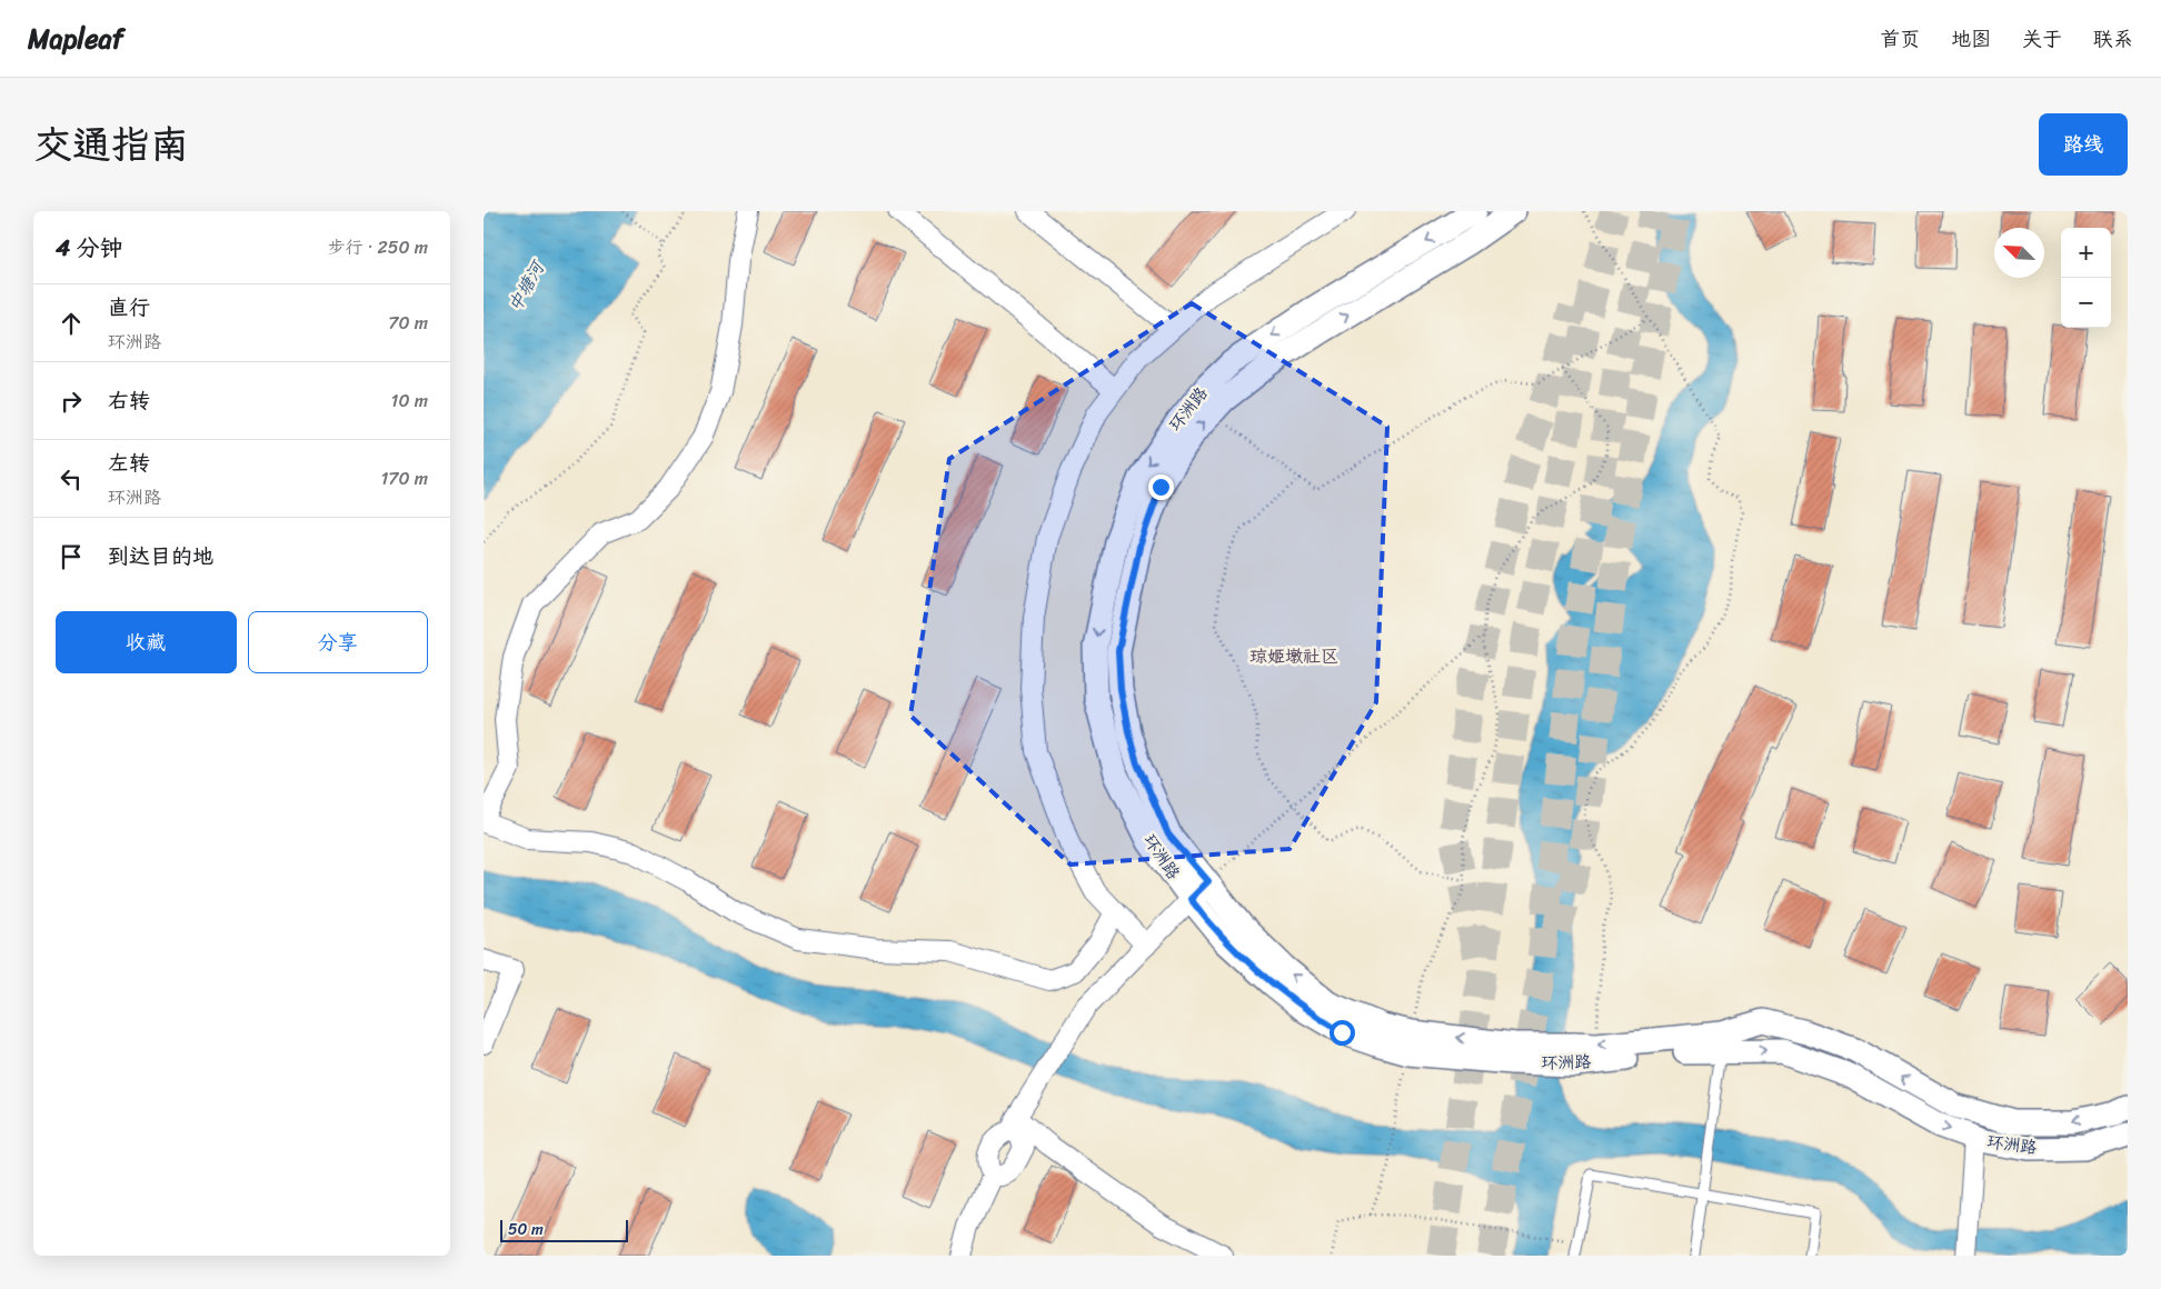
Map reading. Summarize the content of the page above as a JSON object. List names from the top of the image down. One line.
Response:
{"streets":{"street":["环洲路"]},"districts":["琼姬墩社区"],"water":["中塘河"],"scale_bar":"50 m","north":"top left","page":{"header":"Mapleaf","nav":["首页","地图","关于","联系"],"title":"交通指南","buttons":["路线",["收藏","分享"]],"heading":["4 分钟","步行 · 250 m"],"map_buttons":["+","−"],"list":[["直行","环洲路","70 m"],["右转","10 m"],["左转","环洲路","170 m"],"到达目的地"],"scale":"50 m"}}
